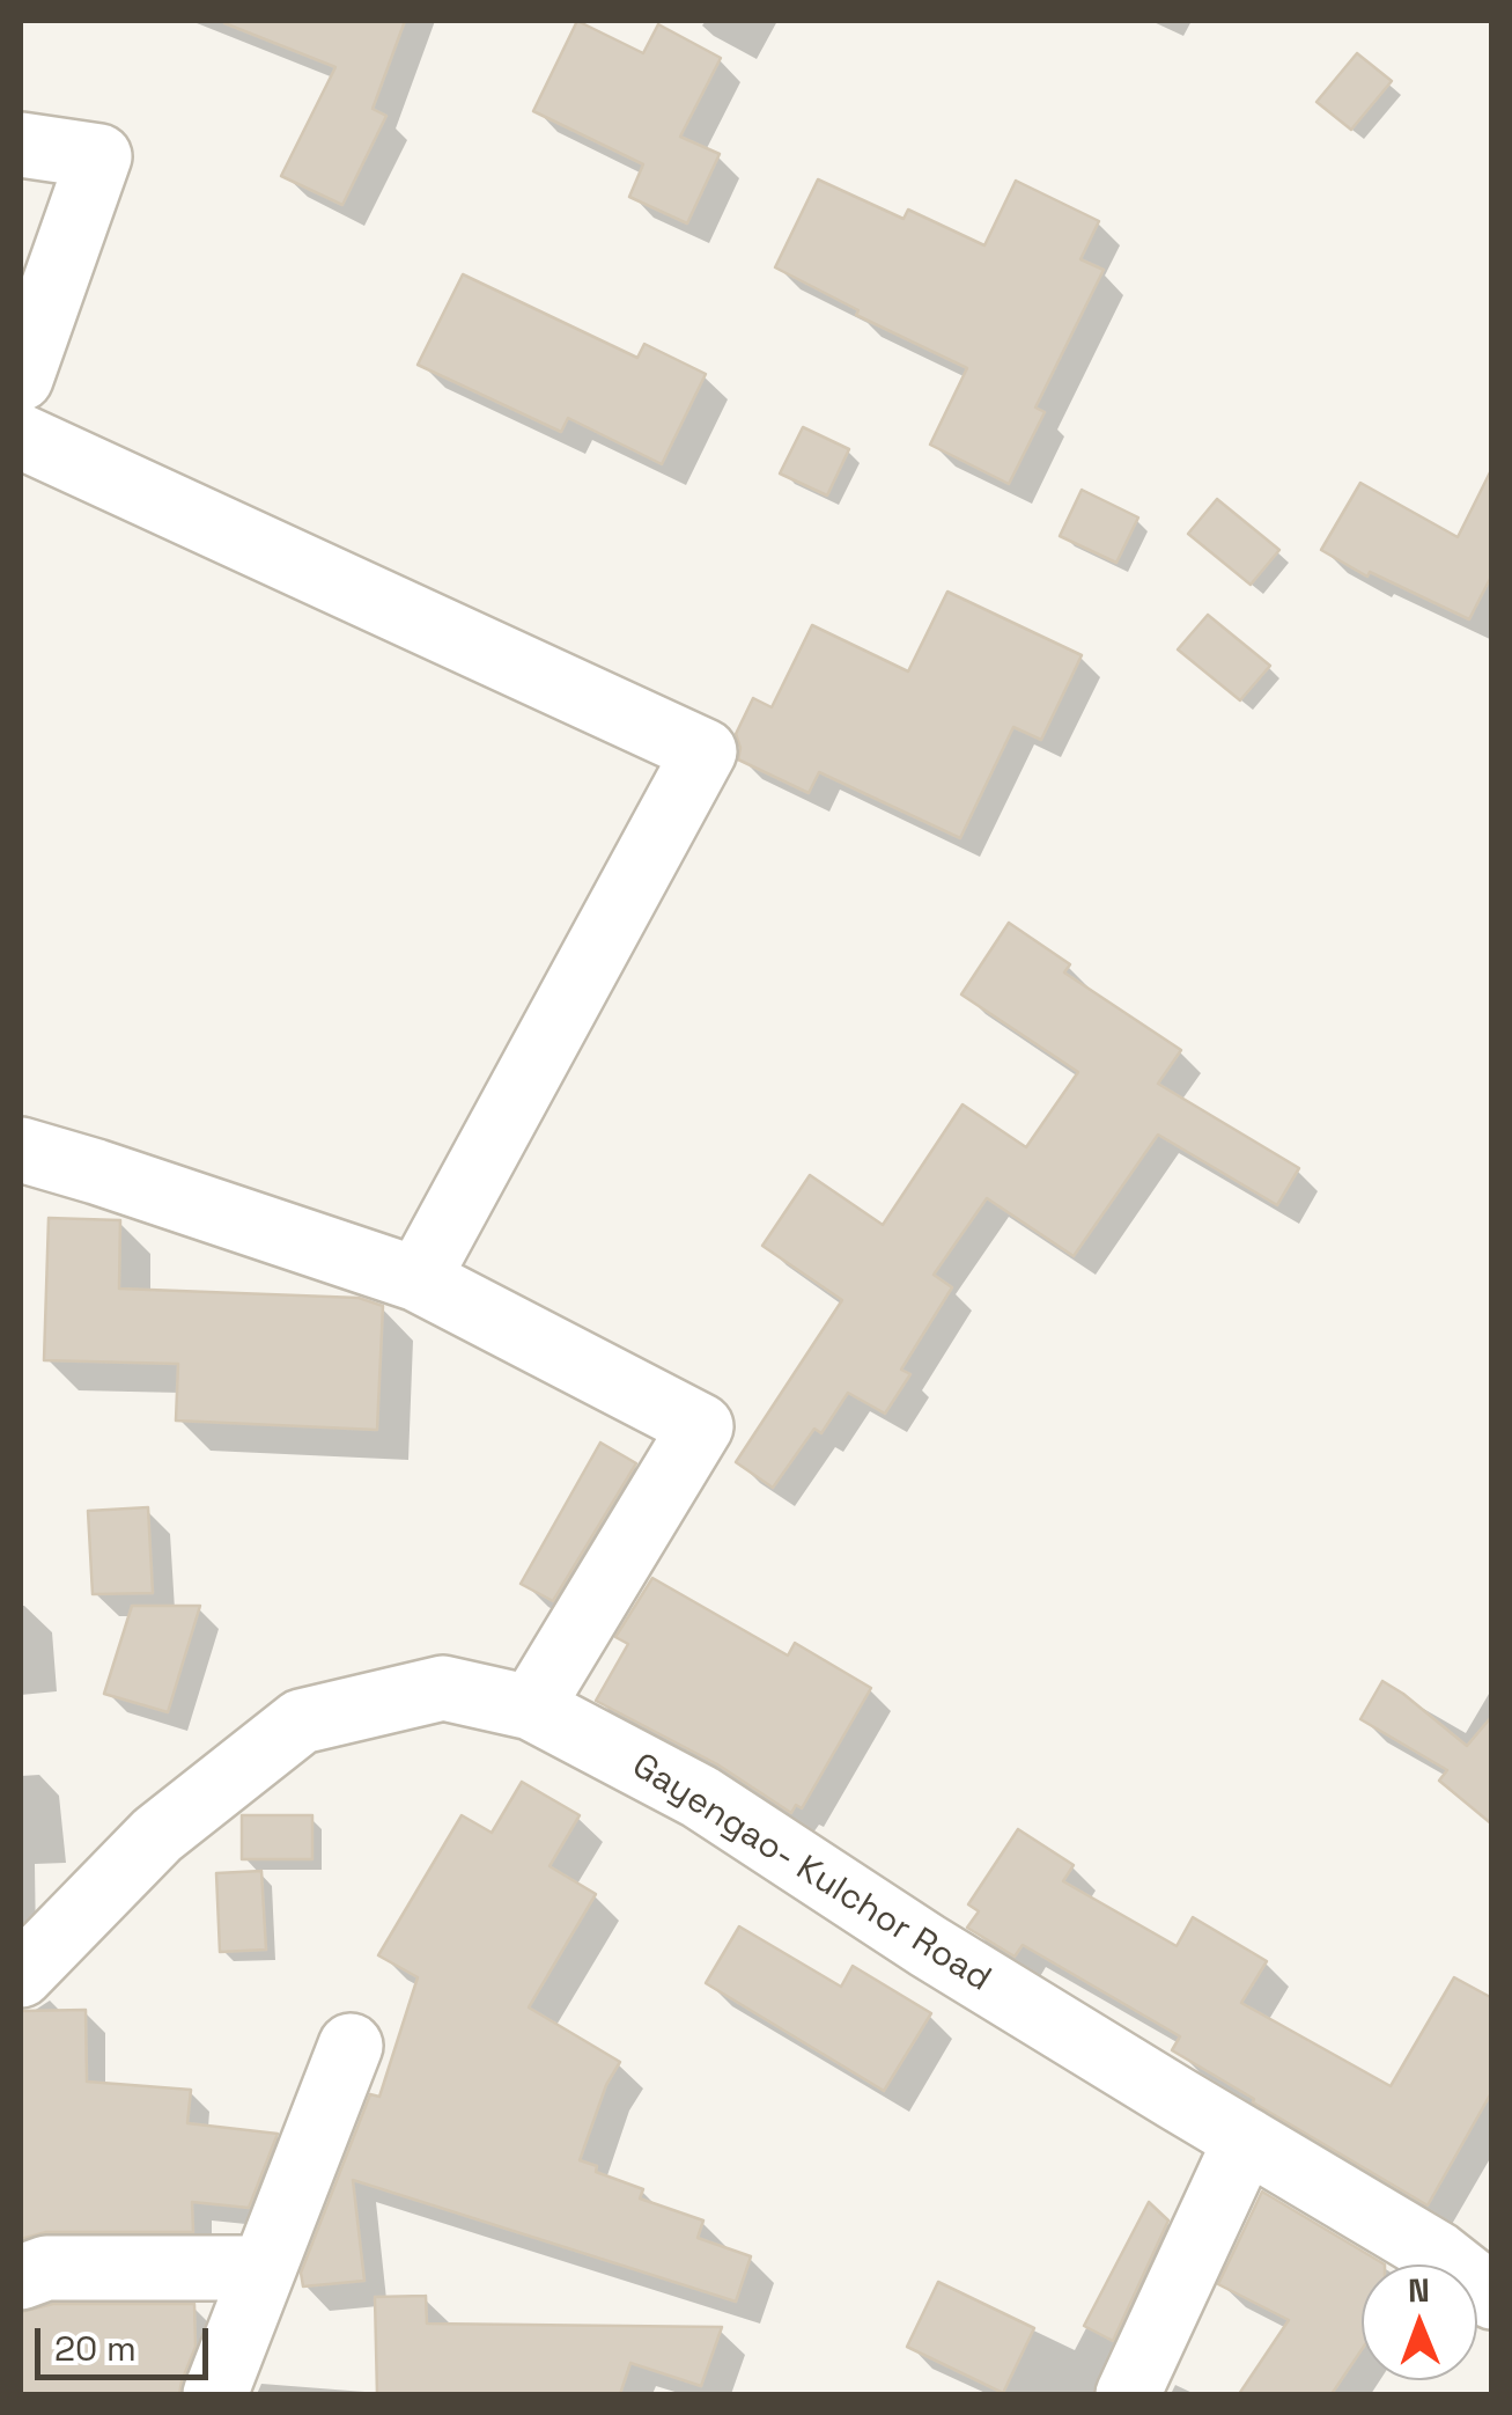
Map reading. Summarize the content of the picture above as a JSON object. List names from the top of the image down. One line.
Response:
{"streets":{"street":["Gayengao- Kulchor Road"]},"scale_bar":"20 m","north":"top"}
